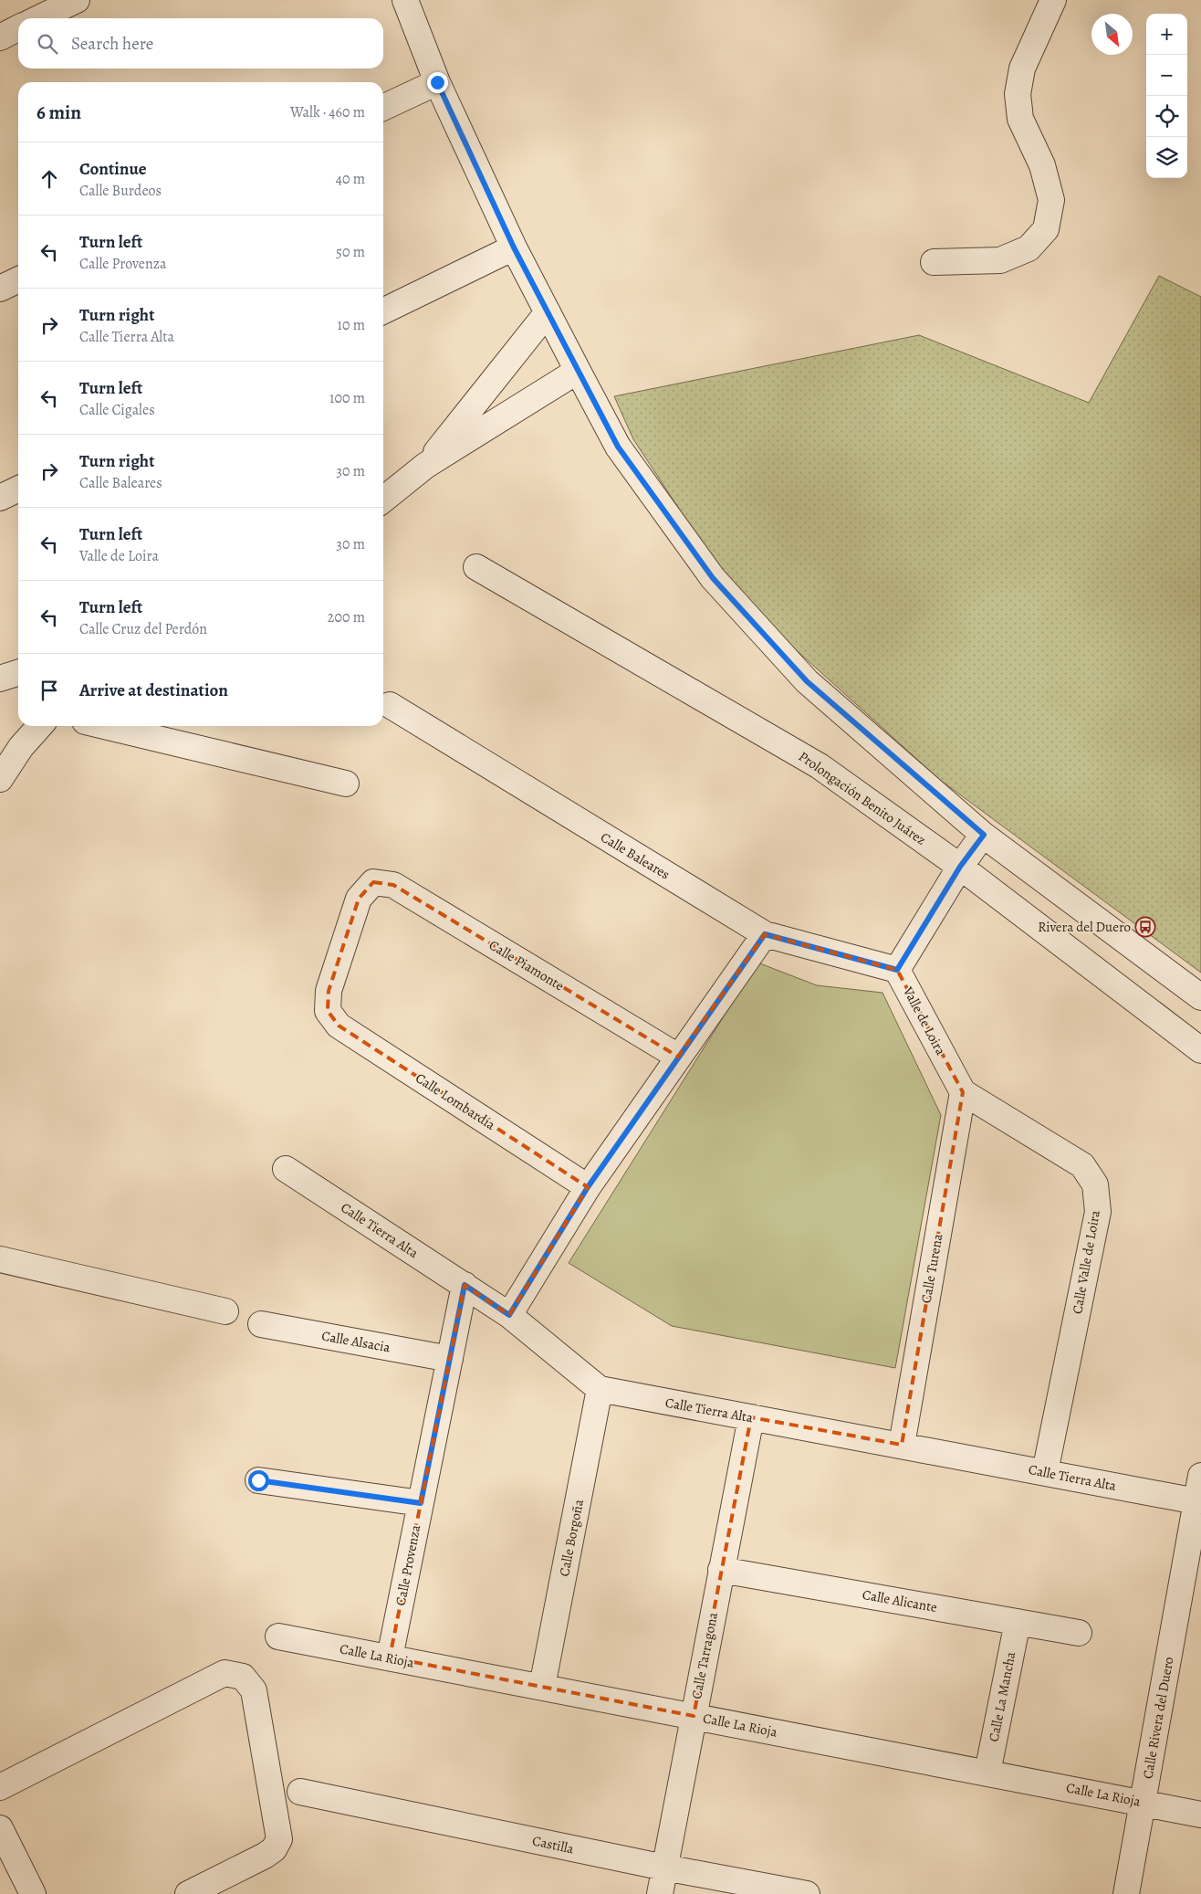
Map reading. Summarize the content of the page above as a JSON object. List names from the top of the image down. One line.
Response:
{"streets":{"street":["Prolongación Benito Juárez","Calle Baleares","Calle Piamonte","Valle de Loira","Calle Lombardía","Calle Tierra Alta","Calle Valle de Loira","Calle Turena","Calle Alsacia","Calle Borgoña","Calle Provenza","Calle Alicante","Calle La Rioja","Calle Tarragona","Calle La Mancha","Calle Rivera del Duero","Castilla"]},"crossings":[["Calle Baleares","Valle de Loira"],["Calle Piamonte","Calle Lombardía"],["Valle de Loira","Calle Valle de Loira"],["Valle de Loira","Calle Turena"],["Calle Tierra Alta","Calle Valle de Loira"],["Calle Tierra Alta","Calle Turena"],["Calle Tierra Alta","Calle Borgoña"],["Calle Tierra Alta","Calle Provenza"],["Calle Tierra Alta","Calle Tarragona"],["Calle Tierra Alta","Calle Rivera del Duero"],["Calle Valle de Loira","Calle Turena"],["Calle Alsacia","Calle Provenza"],["Calle Borgoña","Calle La Rioja"],["Calle Provenza","Calle La Rioja"],["Calle Alicante","Calle Tarragona"],["Calle Alicante","Calle La Mancha"],["Calle La Rioja","Calle Tarragona"],["Calle La Rioja","Calle La Mancha"],["Calle La Rioja","Calle Rivera del Duero"],["Calle Tarragona","Castilla"]],"places":{"bus stop":["Rivera del Duero"]},"north":"bottom right","page":{"map_buttons":["+","−"],"search":"Search here","heading":["6 min","Walk · 460 m"],"list":[["Continue","Calle Burdeos","40 m"],["Turn left","Calle Provenza","50 m"],["Turn right","Calle Tierra Alta","10 m"],["Turn left","Calle Cigales","100 m"],["Turn right","Calle Baleares","30 m"],["Turn left","Valle de Loira","30 m"],["Turn left","Calle Cruz del Perdón","200 m"],"Arrive at destination"]}}
